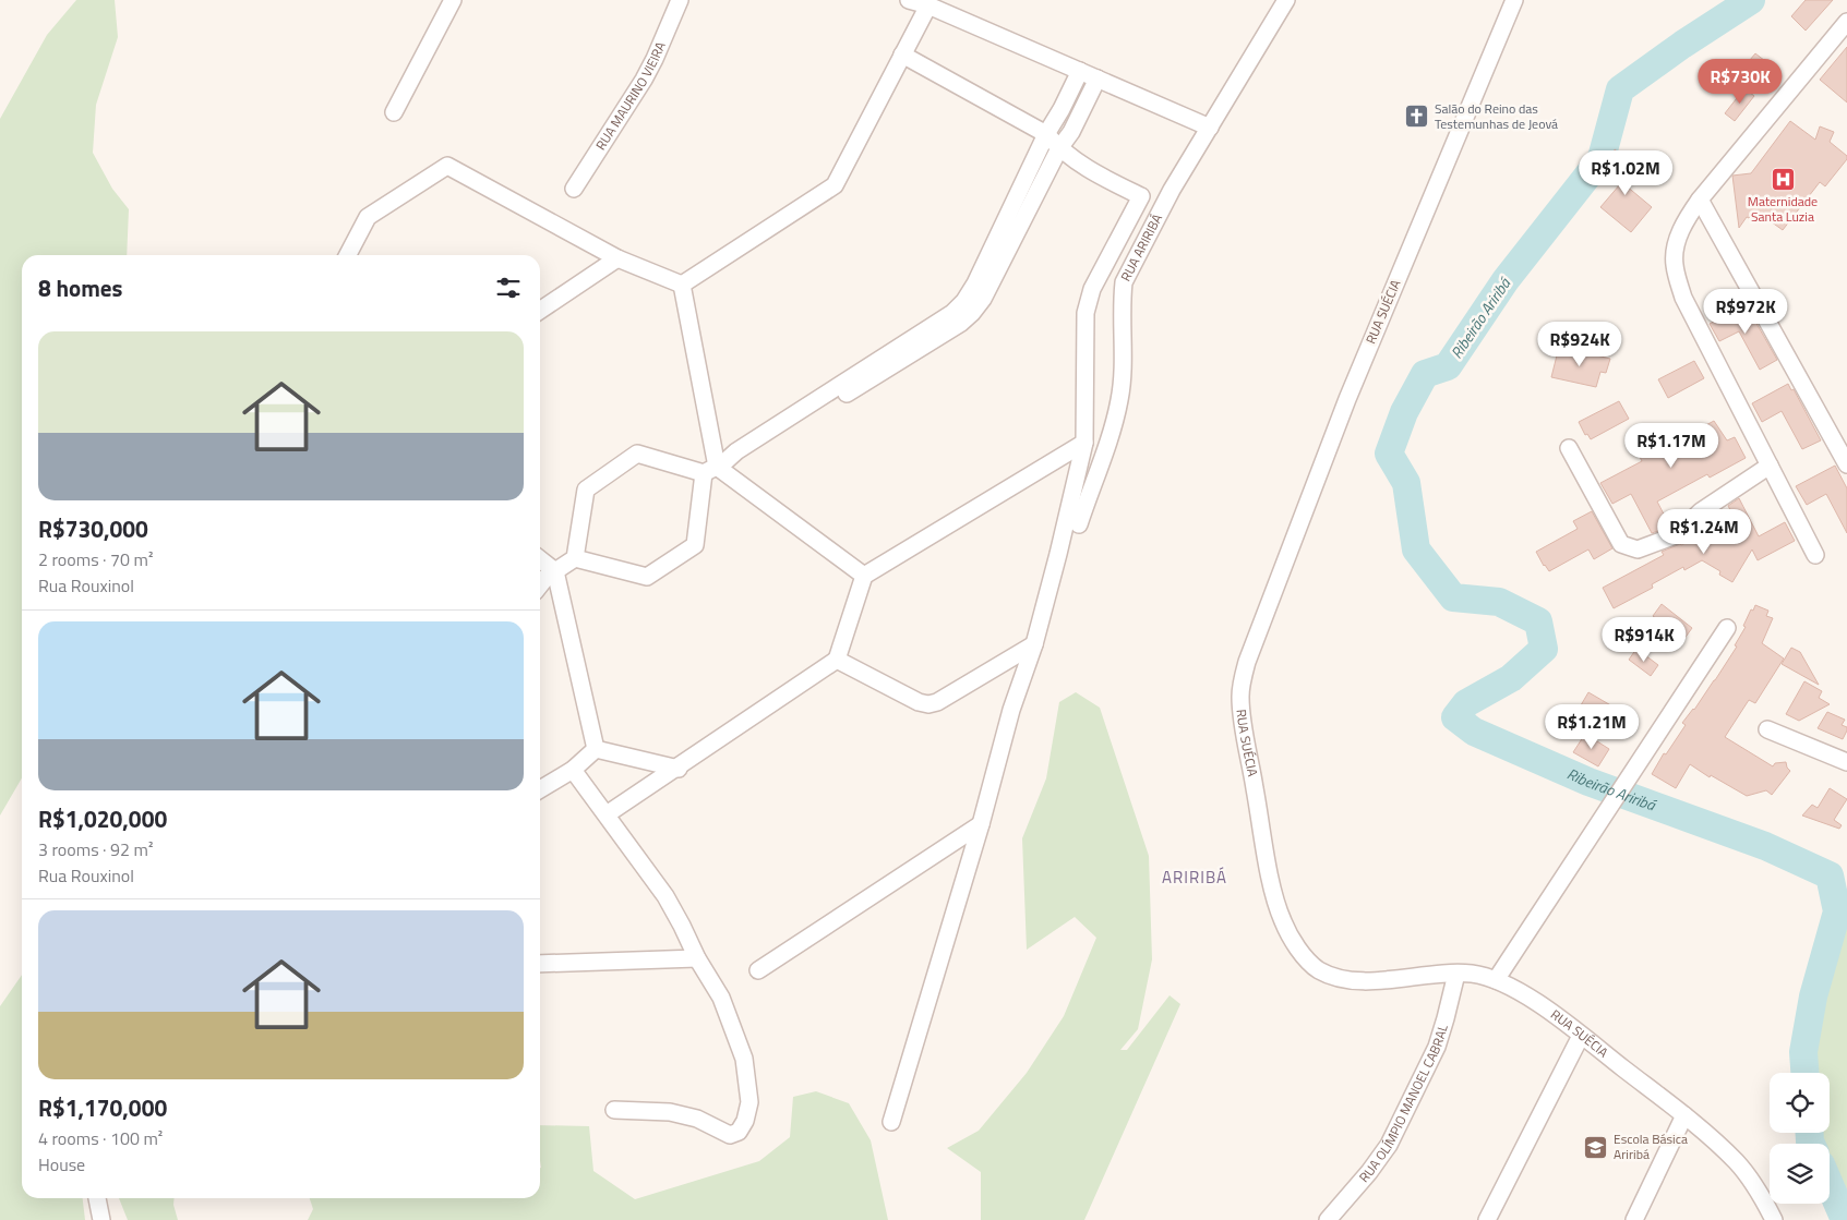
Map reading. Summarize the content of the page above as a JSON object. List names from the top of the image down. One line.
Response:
{"streets":{"street":["RUA MAURINO VIEIRA","RUA ARIRIBÁ","RUA SUÉCIA","RUA OLÍMPIO MANOEL CABRAL"]},"crossings":[["RUA SUÉCIA","RUA OLÍMPIO MANOEL CABRAL"]],"districts":["ARIRIBÁ"],"water":["Ribeirão Ariribá"],"places":{"church":["Salão do Reino das Testemunhas de Jeová"],"hospital":["Maternidade Santa Luzia"],"school or university":["Escola Básica Ariribá"]},"page":{"price":["R$730K","R$1.02M","R$972K","R$924K","R$1.17M","R$1.24M","R$914K","R$1.21M"],"heading":"8 homes","list":[{"name":"R$730,000","note":"2 rooms · 70 m² · Rua Rouxinol"},{"name":"R$1,020,000","note":"3 rooms · 92 m² · Rua Rouxinol"},{"name":"R$1,170,000","note":"4 rooms · 100 m² · House"}]}}
